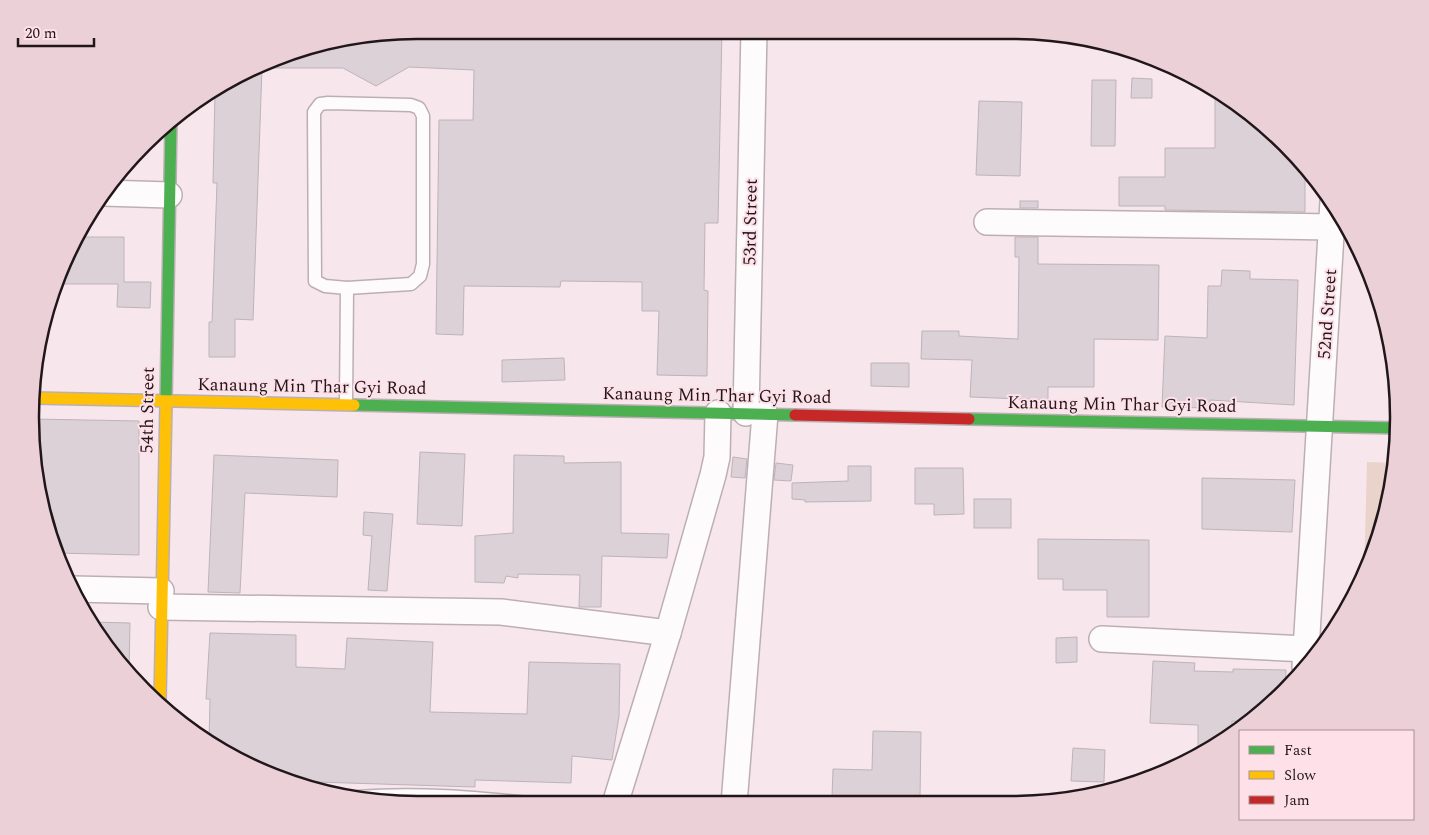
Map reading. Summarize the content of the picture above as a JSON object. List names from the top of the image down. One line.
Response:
{"streets":{"street":["53rd Street","52nd Street","Kanaung Min Thar Gyi Road","54th Street"]},"crossings":[["53rd Street","Kanaung Min Thar Gyi Road"],["52nd Street","Kanaung Min Thar Gyi Road"],["Kanaung Min Thar Gyi Road","54th Street"]],"legend":["Fast","Slow","Jam"],"scale_bar":"20 m"}
